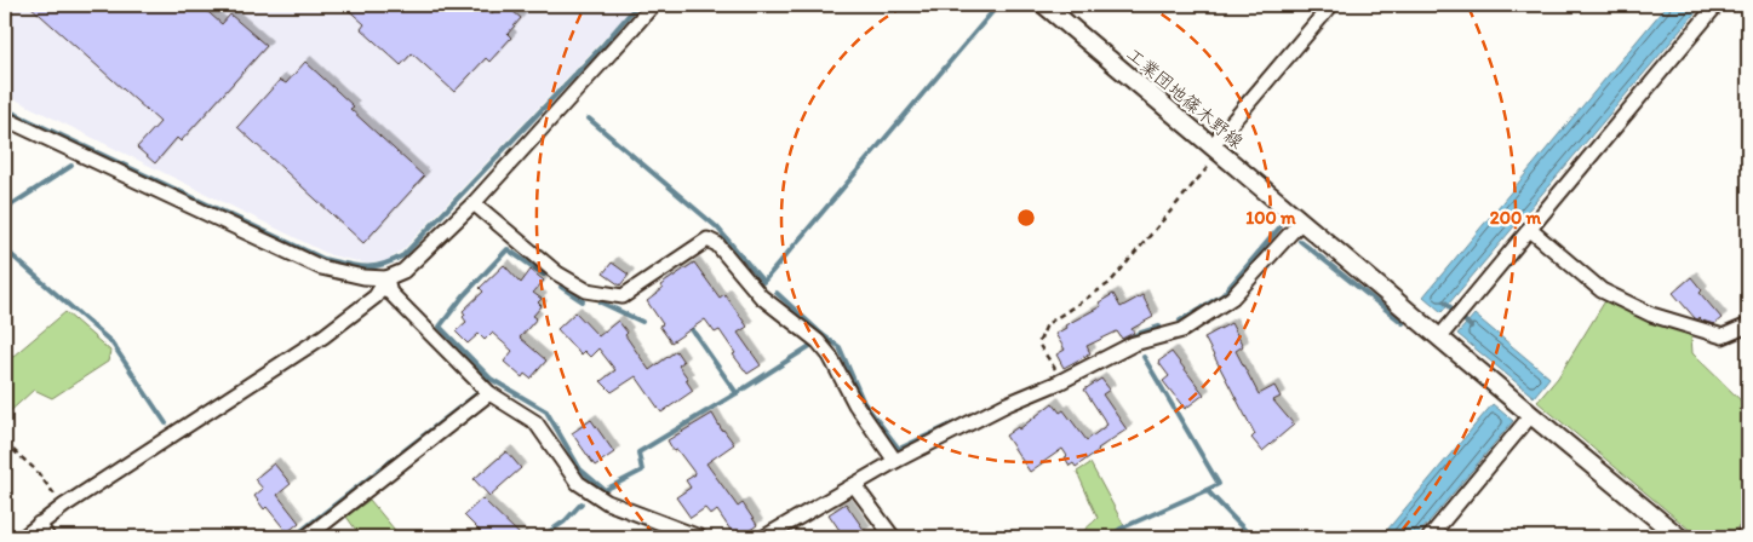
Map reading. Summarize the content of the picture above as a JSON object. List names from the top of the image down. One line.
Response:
{"streets":{"street":["工業団地篠木野線"]},"rings":["100 m","200 m"]}
